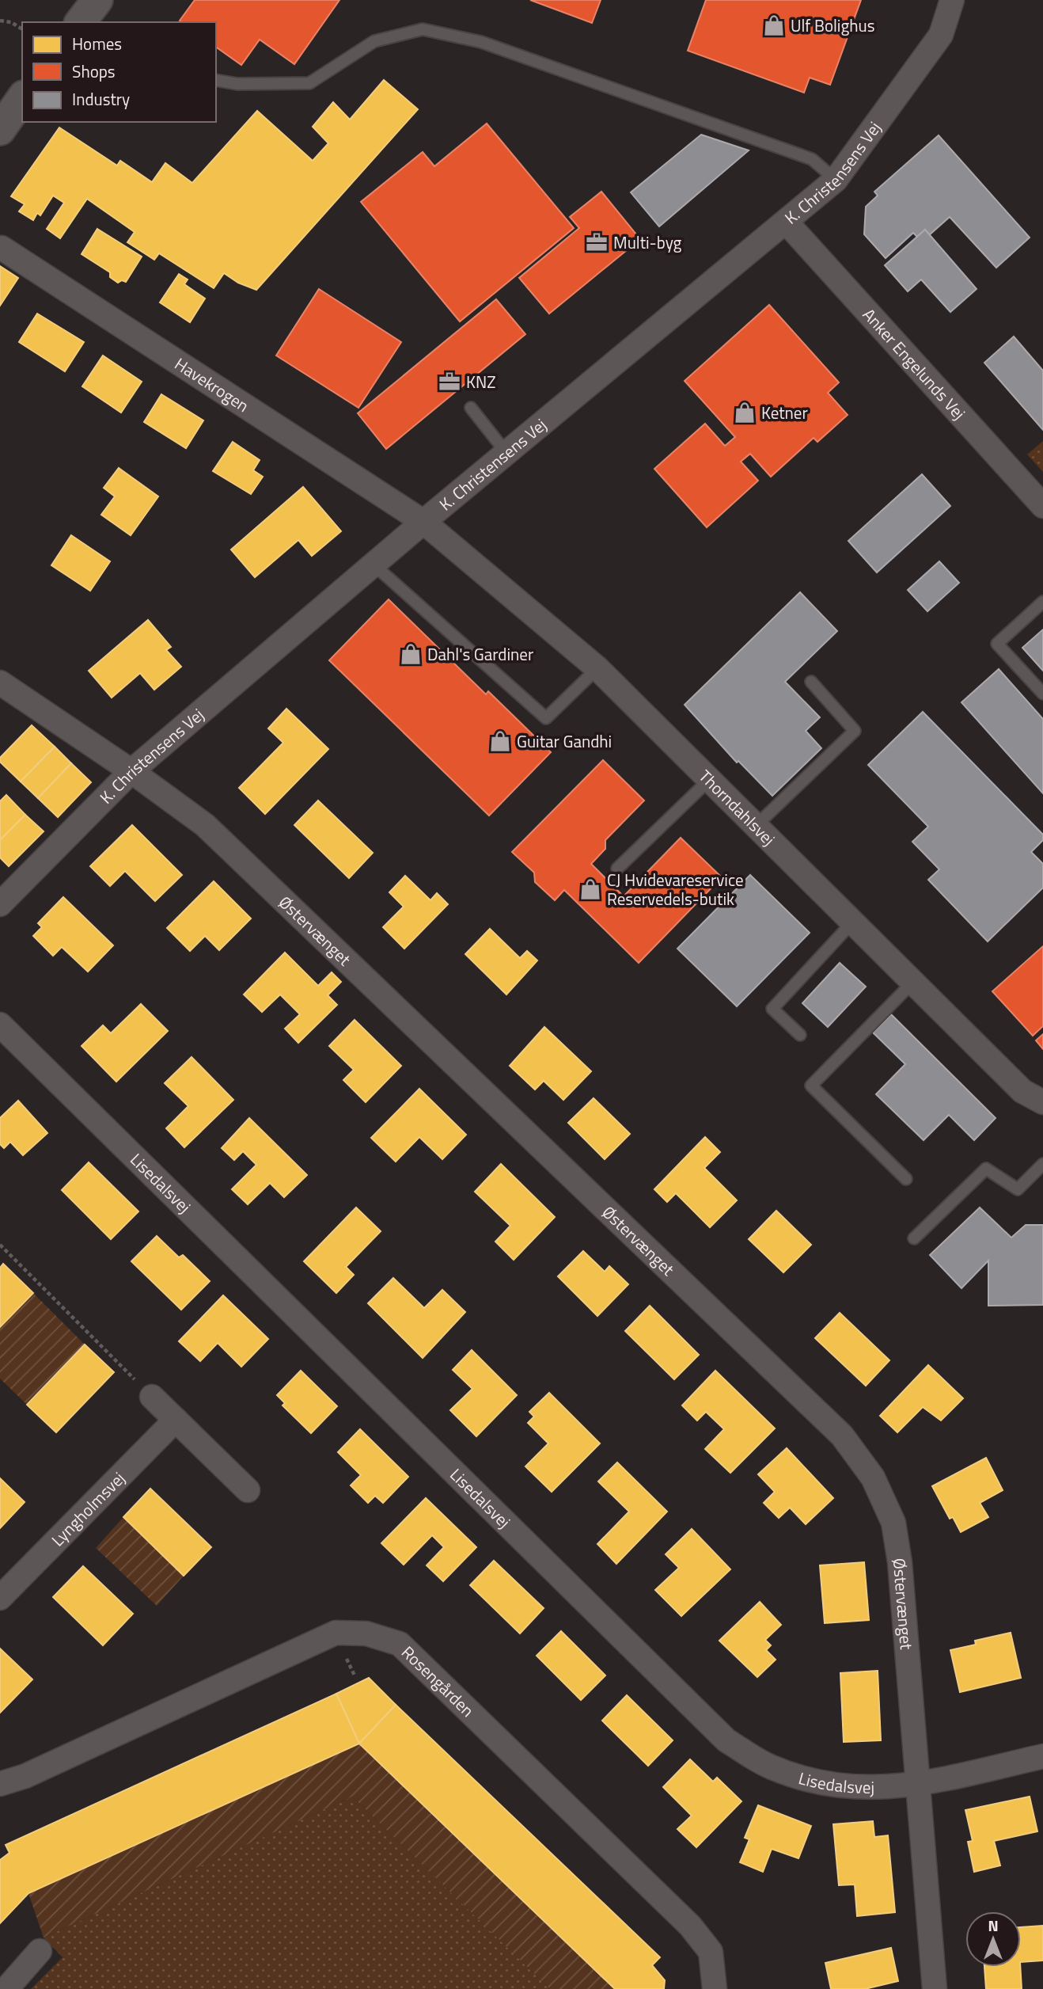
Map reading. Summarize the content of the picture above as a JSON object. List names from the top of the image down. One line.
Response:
{"streets":{"street":["K. Christensens Vej","Anker Engelunds Vej","Havekrogen","Thorndahlsvej","Østervænget","Lisedalsvej","Lyngholmsvej","Rosengården"]},"crossings":[["K. Christensens Vej","Anker Engelunds Vej"],["K. Christensens Vej","Havekrogen"],["K. Christensens Vej","Thorndahlsvej"],["K. Christensens Vej","Østervænget"],["Havekrogen","Thorndahlsvej"],["Østervænget","Lisedalsvej"]],"places":{"shop":["Ulf Bolighus","Ketner","Dahl's Gardiner","Guitar Gandhi","CJ Hvidevareservice Reservedels-butik"],"office":["Multi-byg","KNZ"]},"legend":["Homes","Shops","Industry"],"north":"top"}
